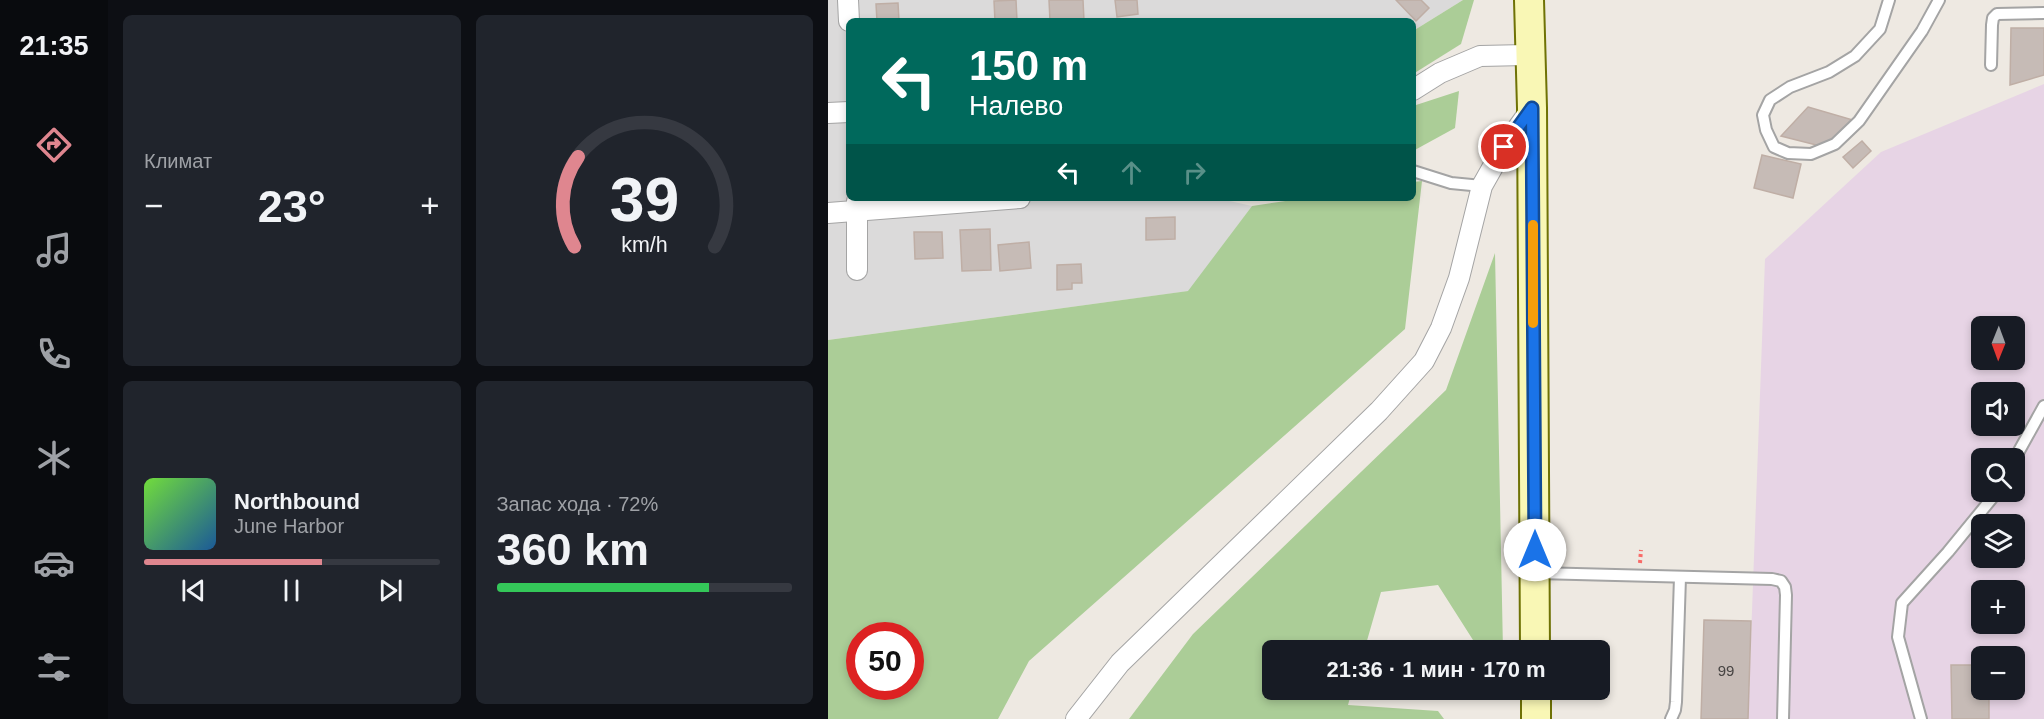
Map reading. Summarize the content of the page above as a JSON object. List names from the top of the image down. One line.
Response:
{"house_numbers":["99"],"north":"bottom","page":{"tabs":"21:35","tile":["Климат",["Запас хода · 72%","360 km"]],"turn":["150 m","Налево"],"heat":["−","23°","+"],"map_buttons":["+","−"],"song":["Northbound","June Harbor"],"limit":"50","trip":"21:36 · 1 мин · 170 m","gauge":["39","km/h"]}}
